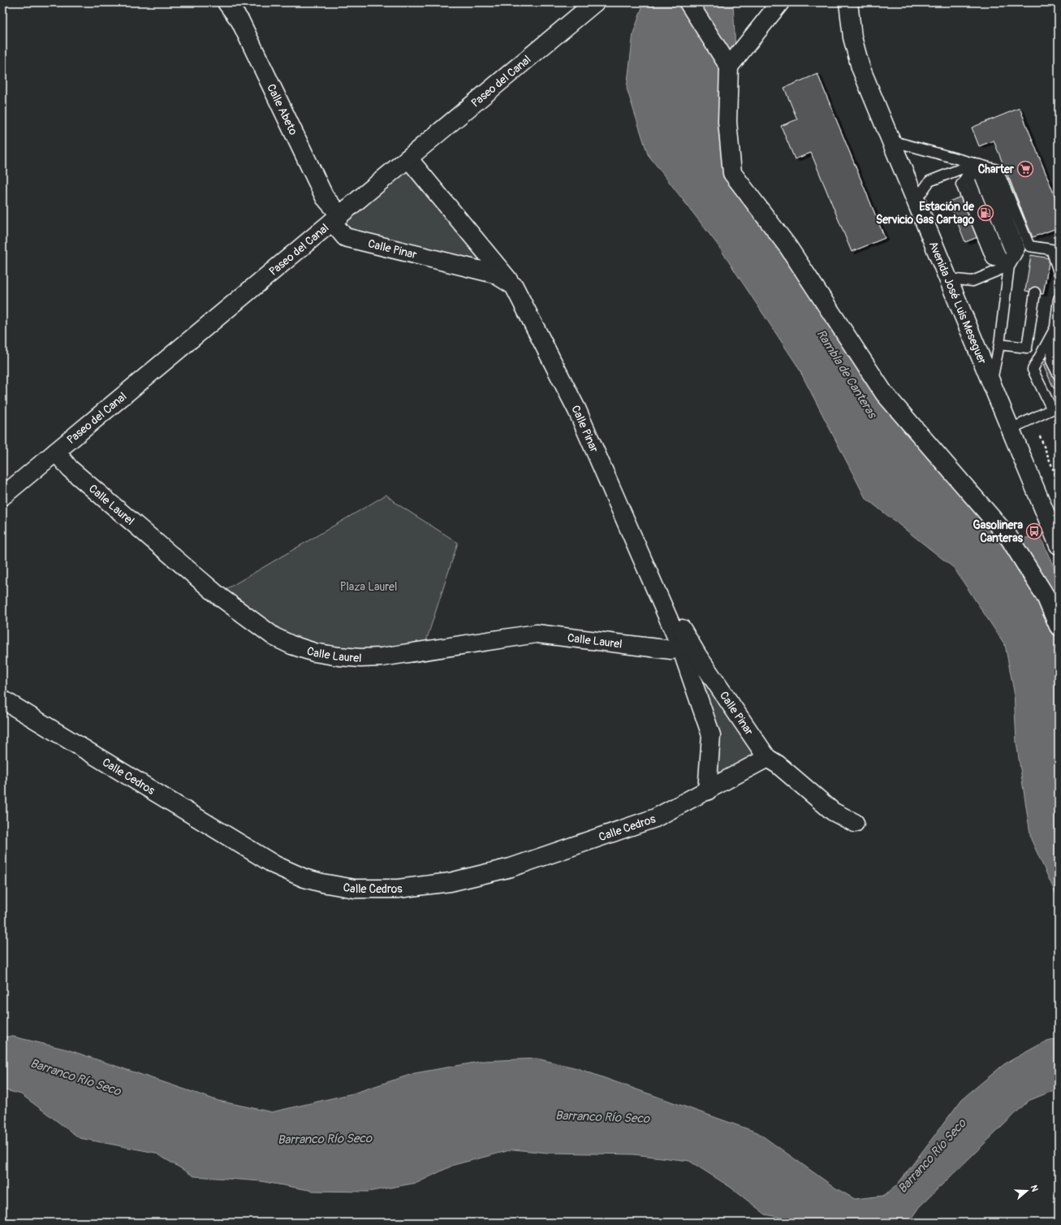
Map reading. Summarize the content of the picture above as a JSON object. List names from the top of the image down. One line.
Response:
{"streets":{"street":["Paseo del Canal","Calle Abeto","Calle Pinar","Avenida José Luis Meseguer","Calle Laurel","Calle Cedros"]},"crossings":[["Paseo del Canal","Calle Abeto"],["Paseo del Canal","Calle Pinar"],["Paseo del Canal","Calle Laurel"],["Calle Abeto","Calle Pinar"],["Calle Pinar","Calle Laurel"],["Calle Pinar","Calle Cedros"]],"water":["Rambla de Canteras","Barranco Río Seco"],"parks":["Plaza Laurel"],"places":{"supermarket":["Charter"],"fuel station":["Estación de Servicio Gas Cartago"],"bus stop":["Gasolinera Canteras"]},"north":"right"}
